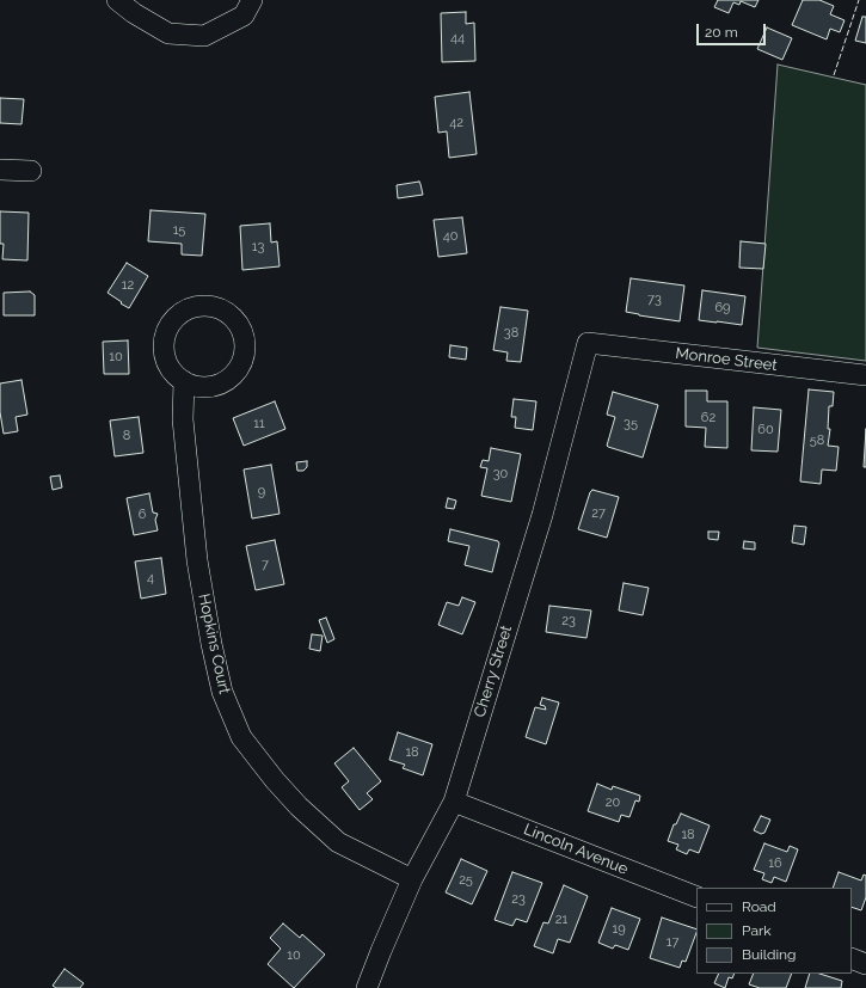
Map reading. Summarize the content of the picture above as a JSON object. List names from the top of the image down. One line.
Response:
{"streets":{"street":["Monroe Street","Hopkins Court","Cherry Street","Lincoln Avenue"]},"crossings":[["Monroe Street","Cherry Street"],["Hopkins Court","Cherry Street"],["Cherry Street","Lincoln Avenue"]],"house_numbers":["44","42","15","40","13","12","73","69","38","10","62","11","35","60","8","58","30","9","27","6","7","4","23","18","20","18","16","25","23","21","19","17","10"],"legend":["Road","Park","Building"],"scale_bar":"20 m"}
